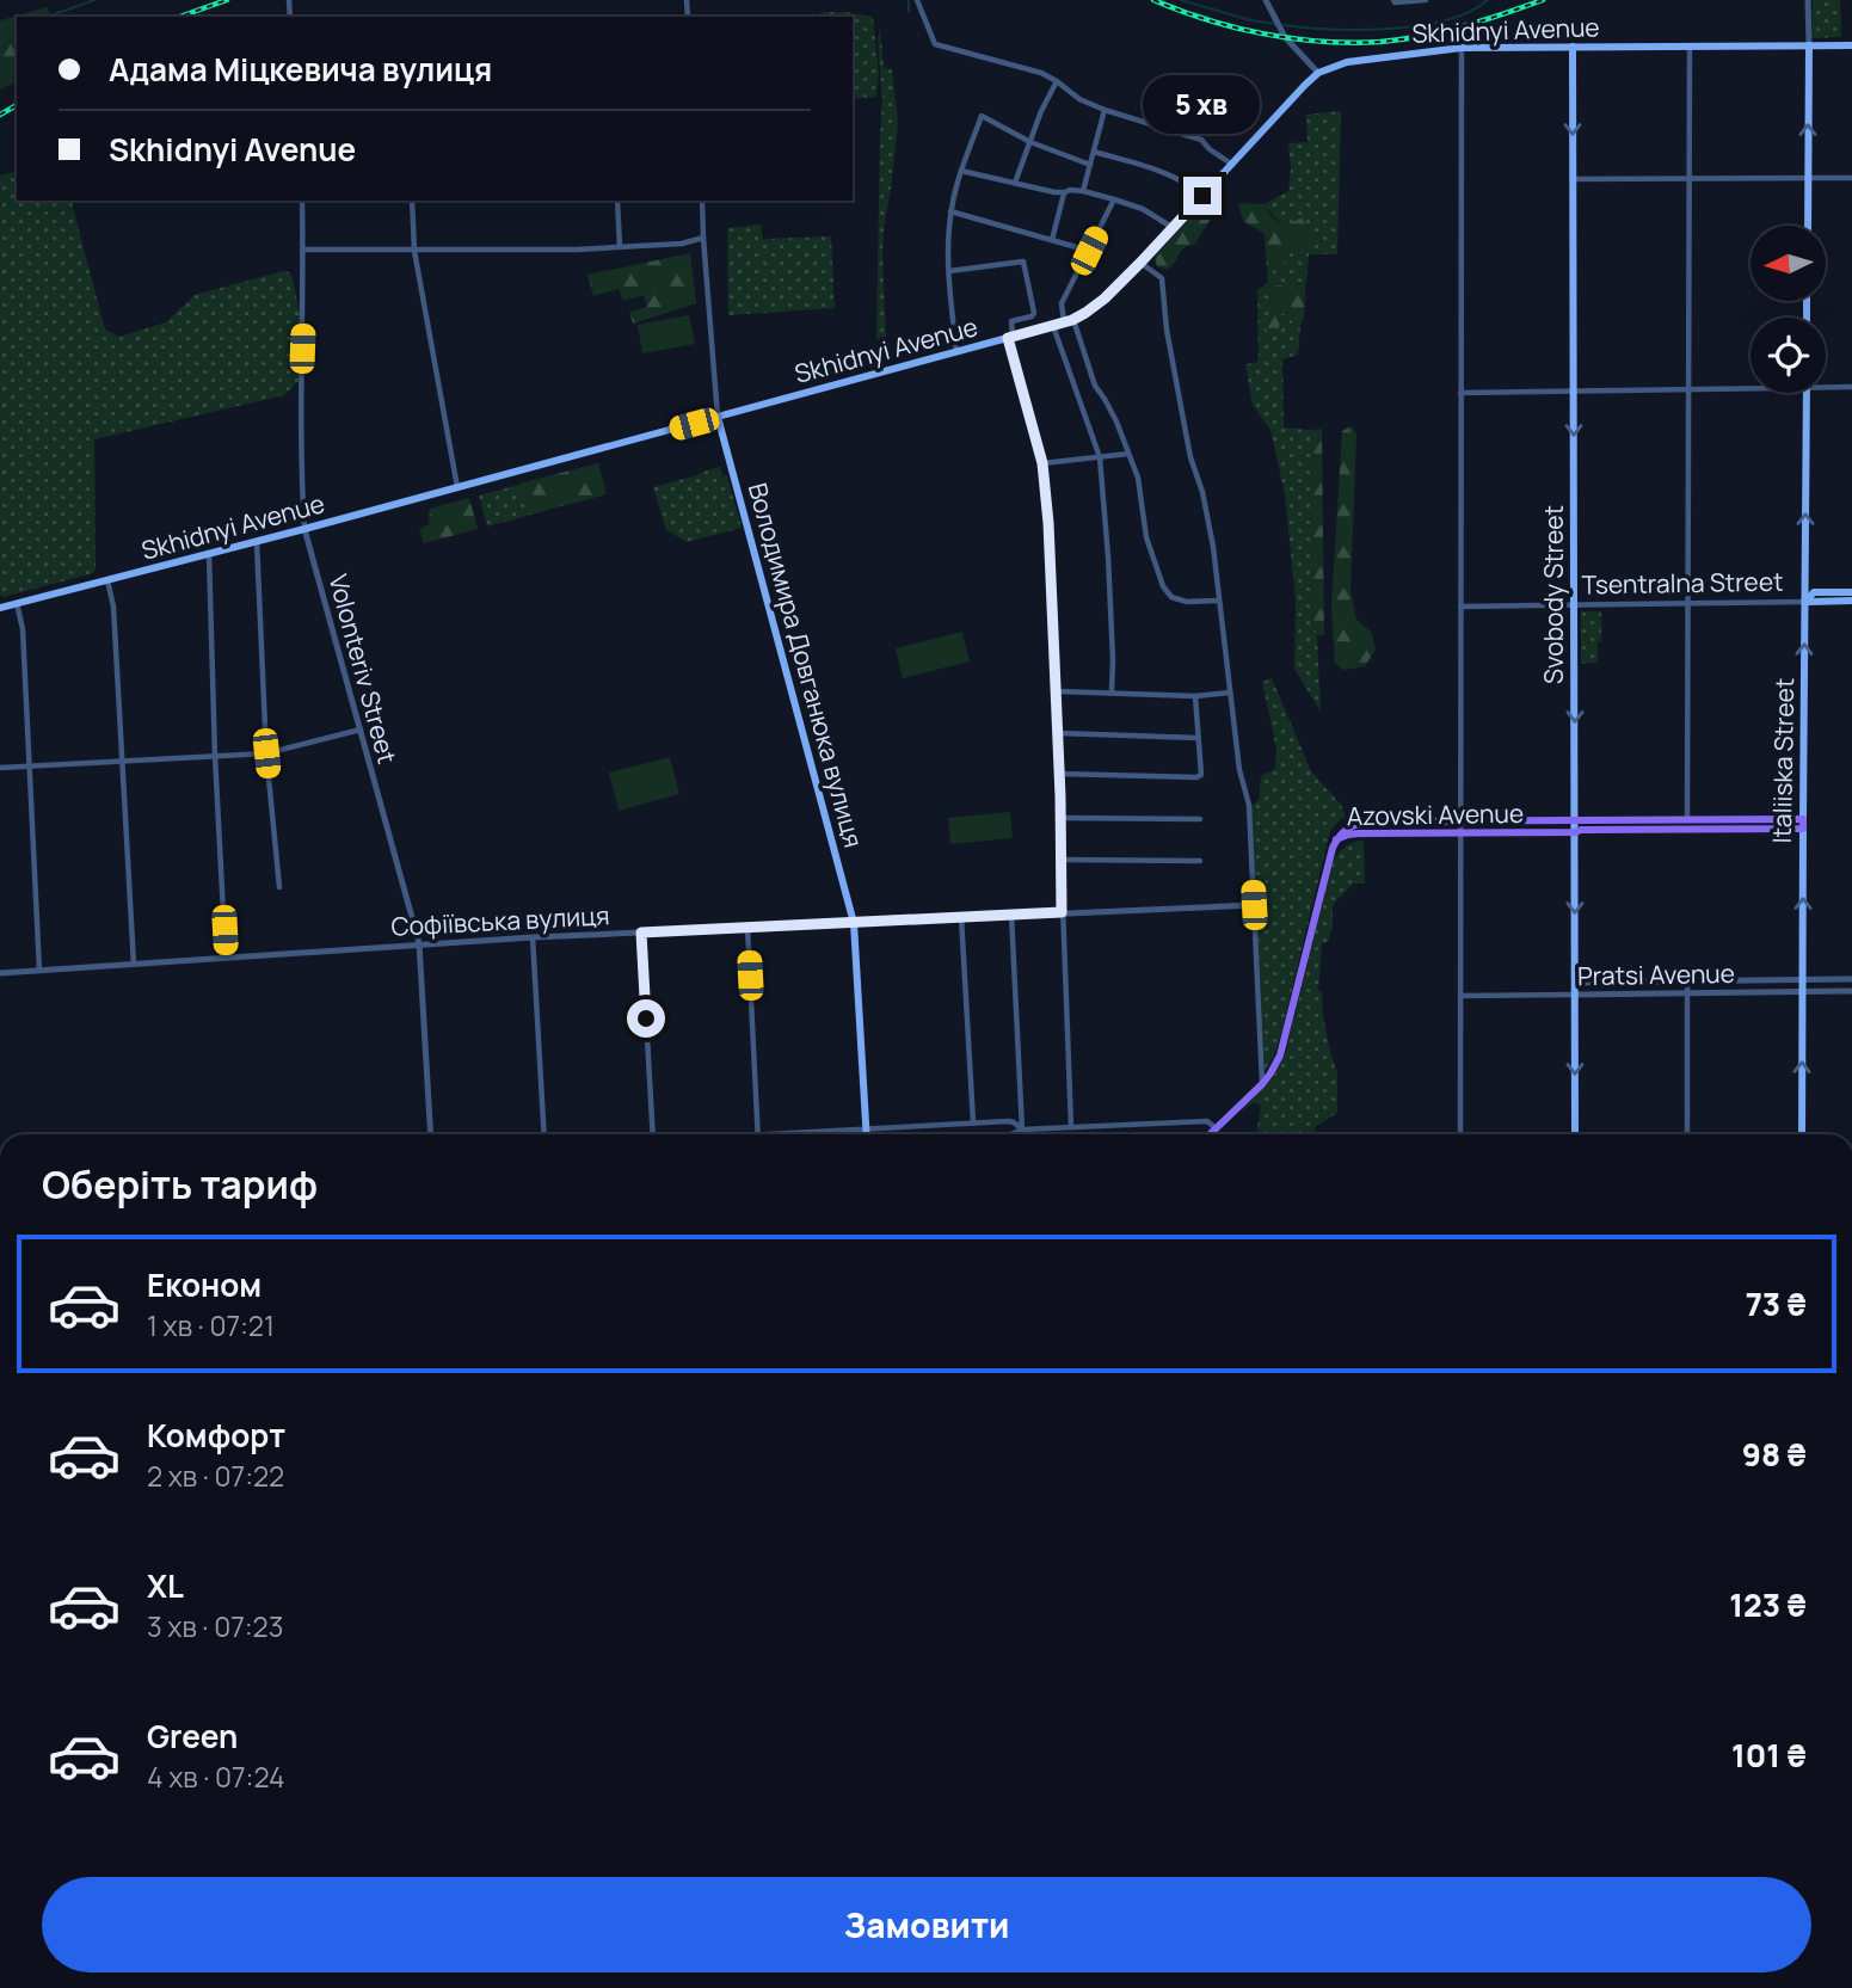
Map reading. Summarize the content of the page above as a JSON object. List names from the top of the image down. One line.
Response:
{"streets":{"main road":["Skhidnyi Avenue","Tsentralna Street","Svobody Street","Володимира Довганюка вулиця","Italiiska Street","Azovski Avenue"],"street":["Volonteriv Street","Софіївська вулиця","Pratsi Avenue"]},"crossings":[["Skhidnyi Avenue","Svobody Street"],["Skhidnyi Avenue","Володимира Довганюка вулиця"],["Skhidnyi Avenue","Volonteriv Street"],["Tsentralna Street","Svobody Street"],["Tsentralna Street","Italiiska Street"],["Svobody Street","Azovski Avenue"],["Svobody Street","Pratsi Avenue"],["Володимира Довганюка вулиця","Софіївська вулиця"],["Volonteriv Street","Софіївська вулиця"],["Italiiska Street","Azovski Avenue"],["Italiiska Street","Pratsi Avenue"]],"one_way":["Svobody Street","Italiiska Street"],"north":"left","page":{"banner":["Адама Міцкевича вулиця","Skhidnyi Avenue"],"bubble":"5 хв","heading":"Оберіть тариф","list":[{"name":"Економ","note":"1 хв · 07:21","value":"73 ₴"},{"name":"Комфорт","note":"2 хв · 07:22","value":"98 ₴"},{"name":"XL","note":"3 хв · 07:23","value":"123 ₴"},{"name":"Green","note":"4 хв · 07:24","value":"101 ₴"}],"buttons":"Замовити"}}
